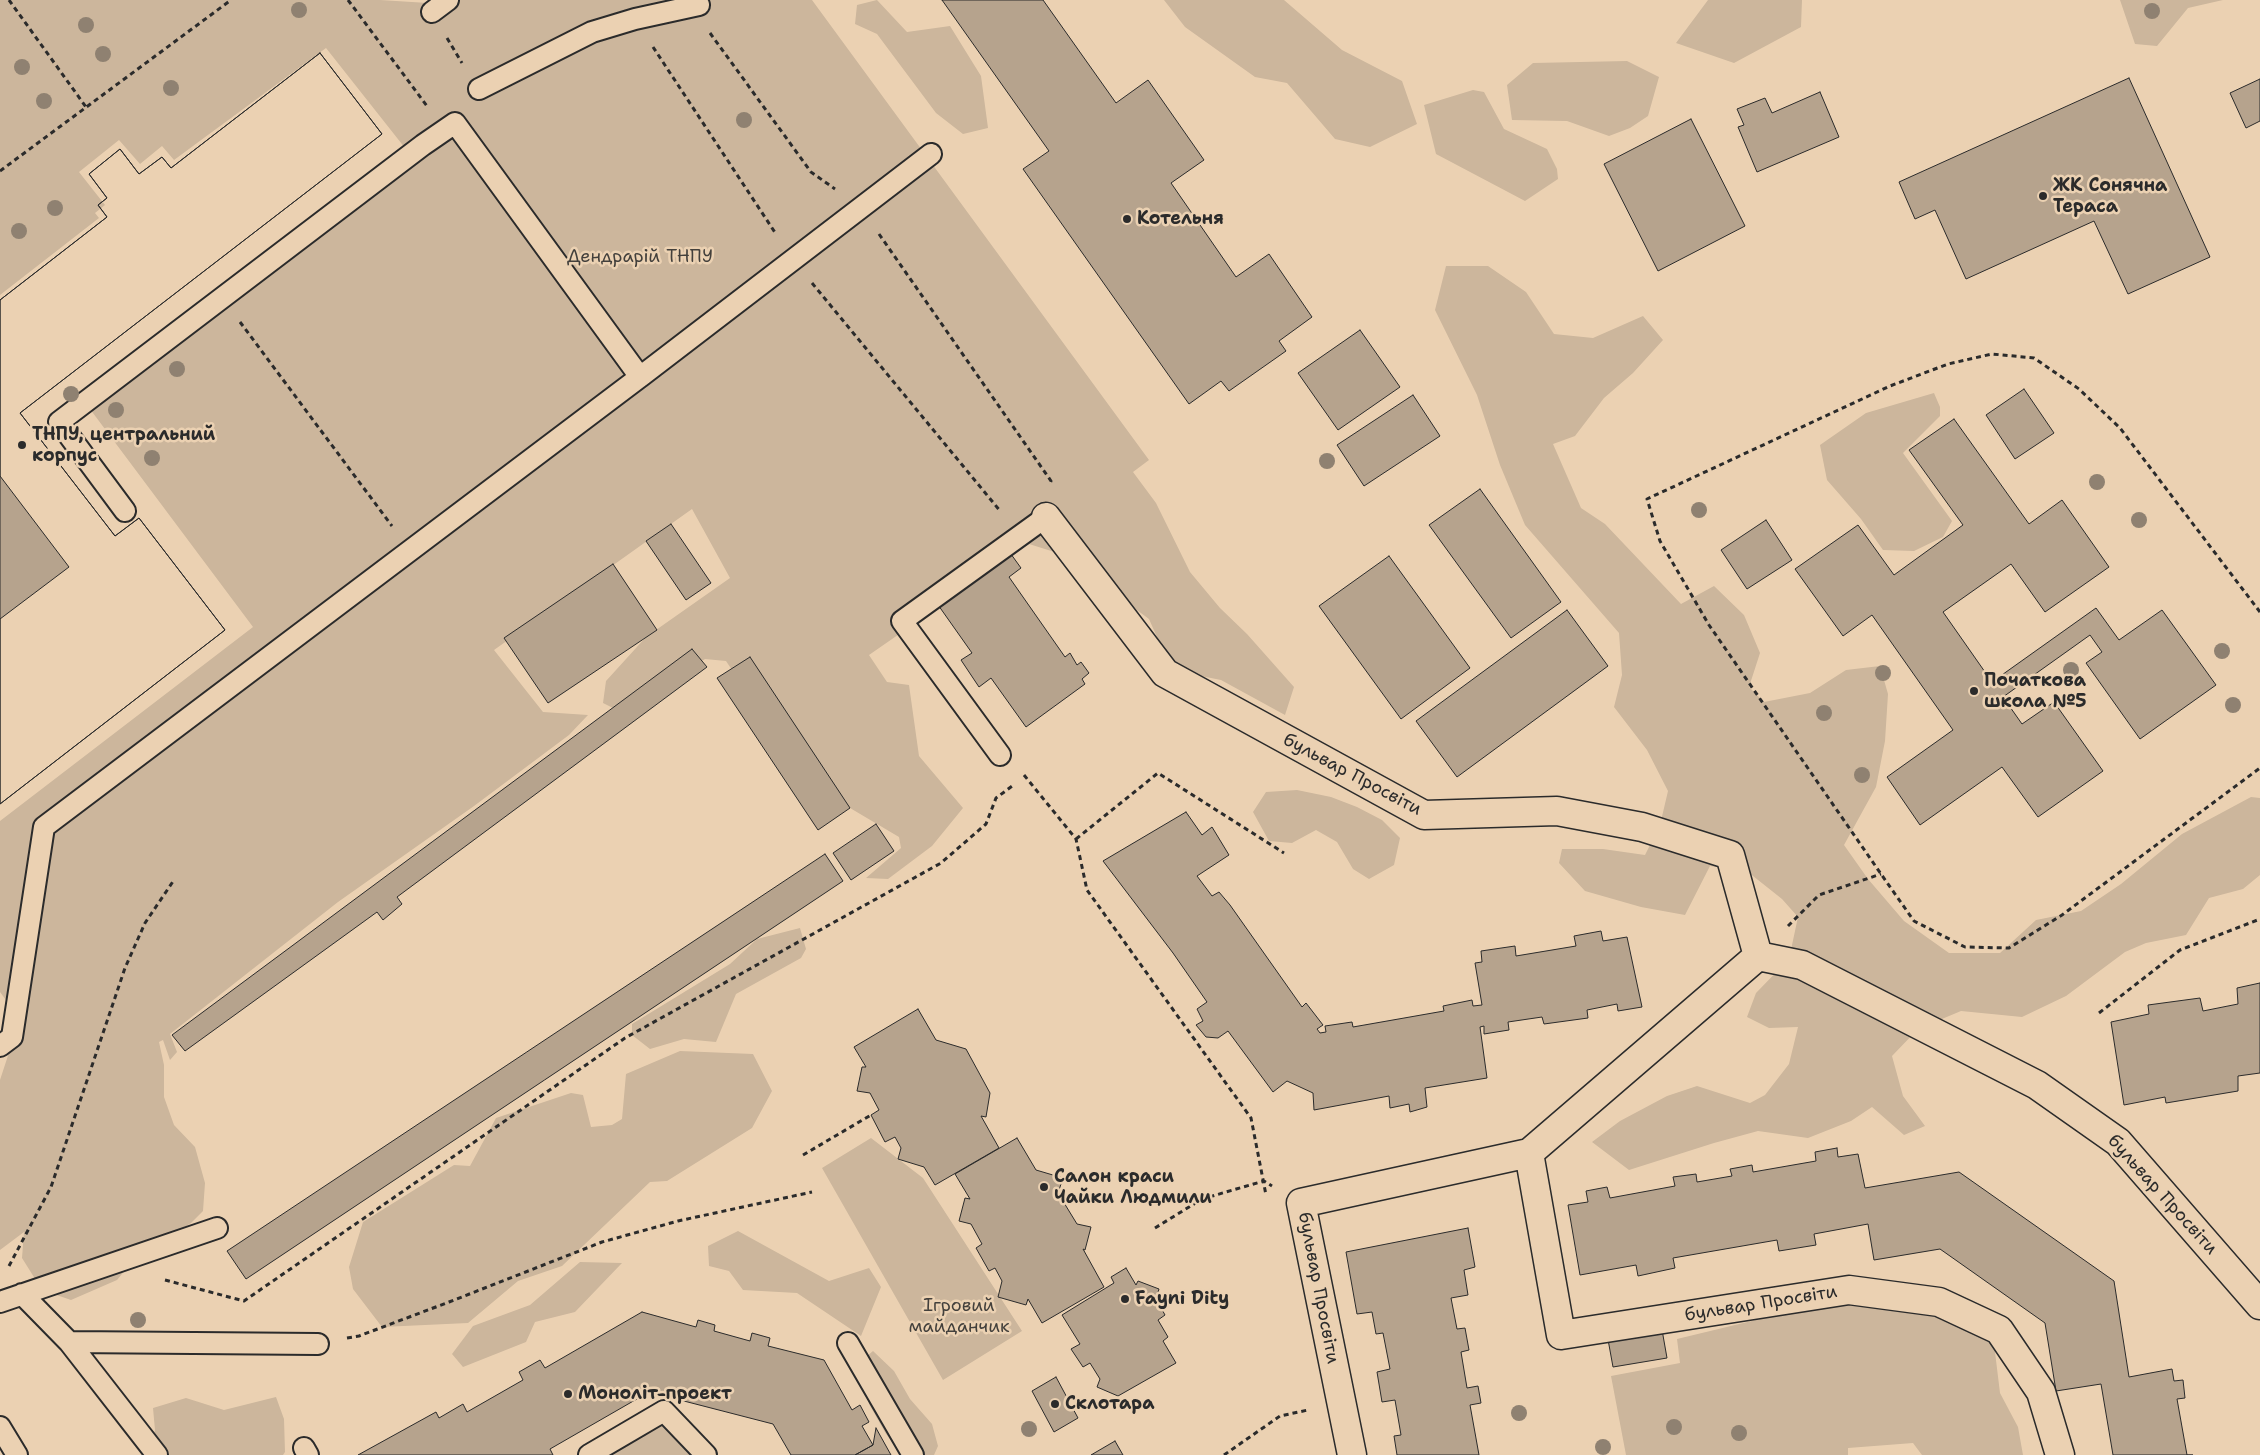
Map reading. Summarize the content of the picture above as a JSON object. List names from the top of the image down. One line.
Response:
{"streets":{"street":["бульвар Просвіти"]},"parks":["Дендрарій ТНПУ","Ігровий майданчик"],"places":["ЖК Сонячна Тераса","Котельня","ТНПУ, центральний корпус","Початкова школа №5","Салон краси Чайки Людмили","Fayni Dity","Моноліт-проект","Склотара"]}
